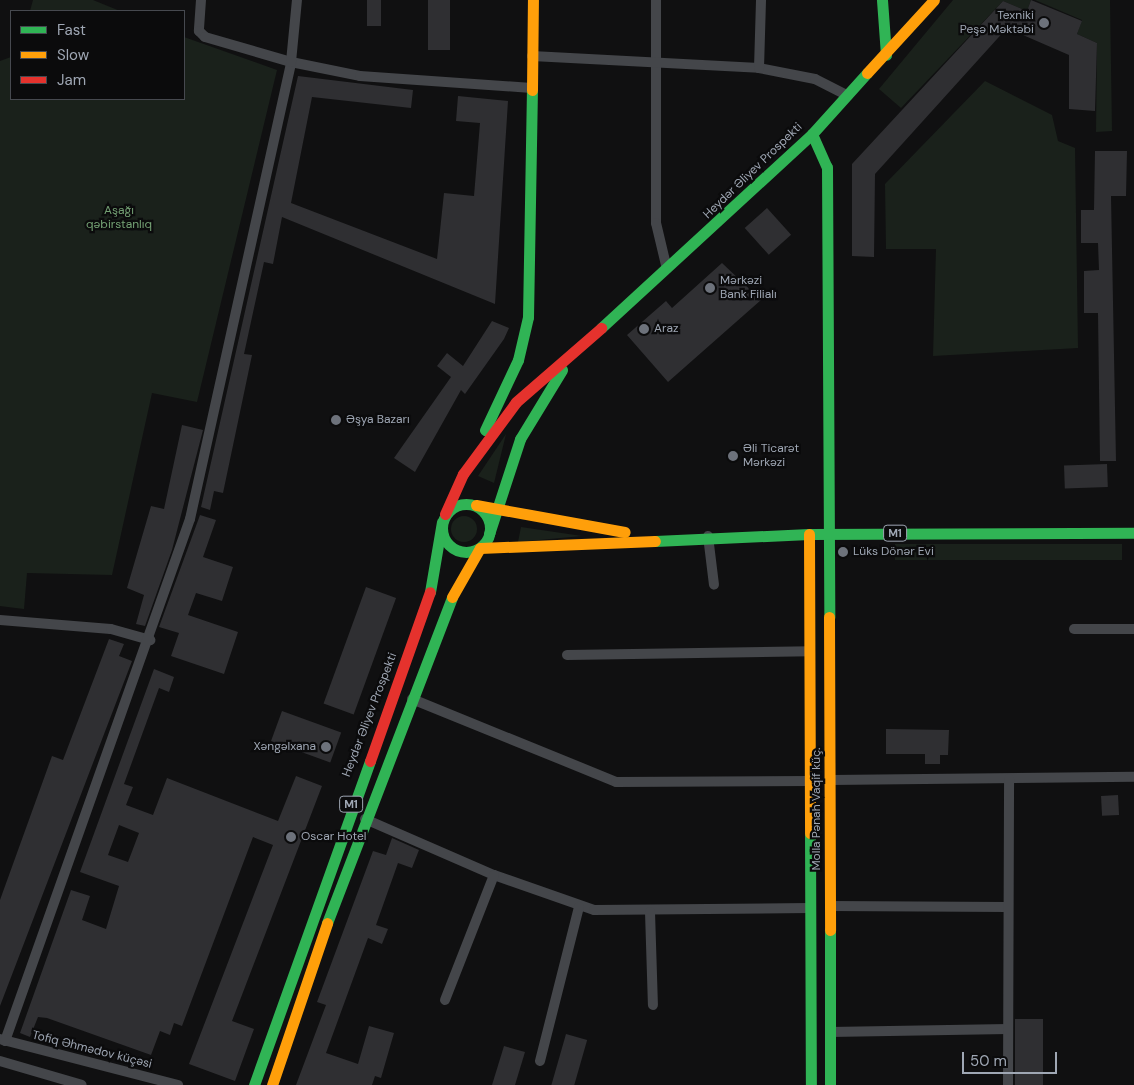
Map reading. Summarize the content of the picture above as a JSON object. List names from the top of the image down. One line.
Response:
{"streets":{"main road":["Heydər Əliyev Prospekti","M1","Molla Pənah Vaqif küç."],"street":["Tofiq Əhmədov küçəsi"]},"crossings":[["Heydər Əliyev Prospekti","M1"],["Heydər Əliyev Prospekti","Molla Pənah Vaqif küç."],["M1","Molla Pənah Vaqif küç."]],"parks":["Aşağı qəbirstanlıq"],"places":["Texniki Peşə Məktəbi","Mərkəzi Bank Filialı","Araz","Əşya Bazarı","Əli Ticarət Mərkəzi","Lüks Dönər Evi","Xəngəlxana","Oscar Hotel"],"legend":["Fast","Slow","Jam"],"scale_bar":"50 m"}
